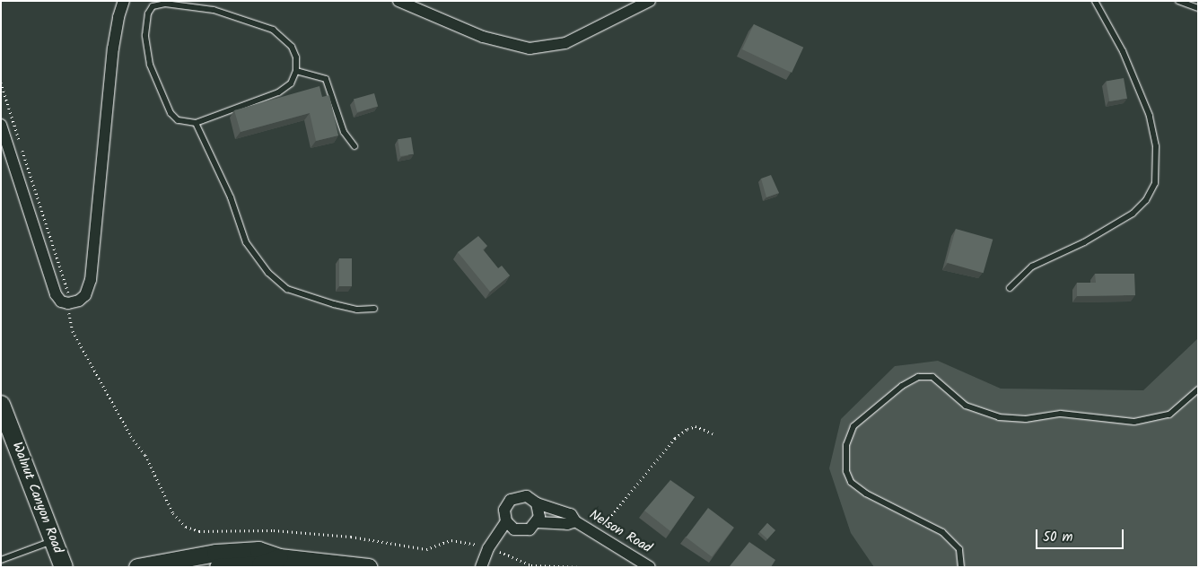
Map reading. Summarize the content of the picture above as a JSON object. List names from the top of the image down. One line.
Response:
{"streets":{"main road":["Walnut Canyon Road"],"street":["Nelson Road"]},"scale_bar":"50 m"}
